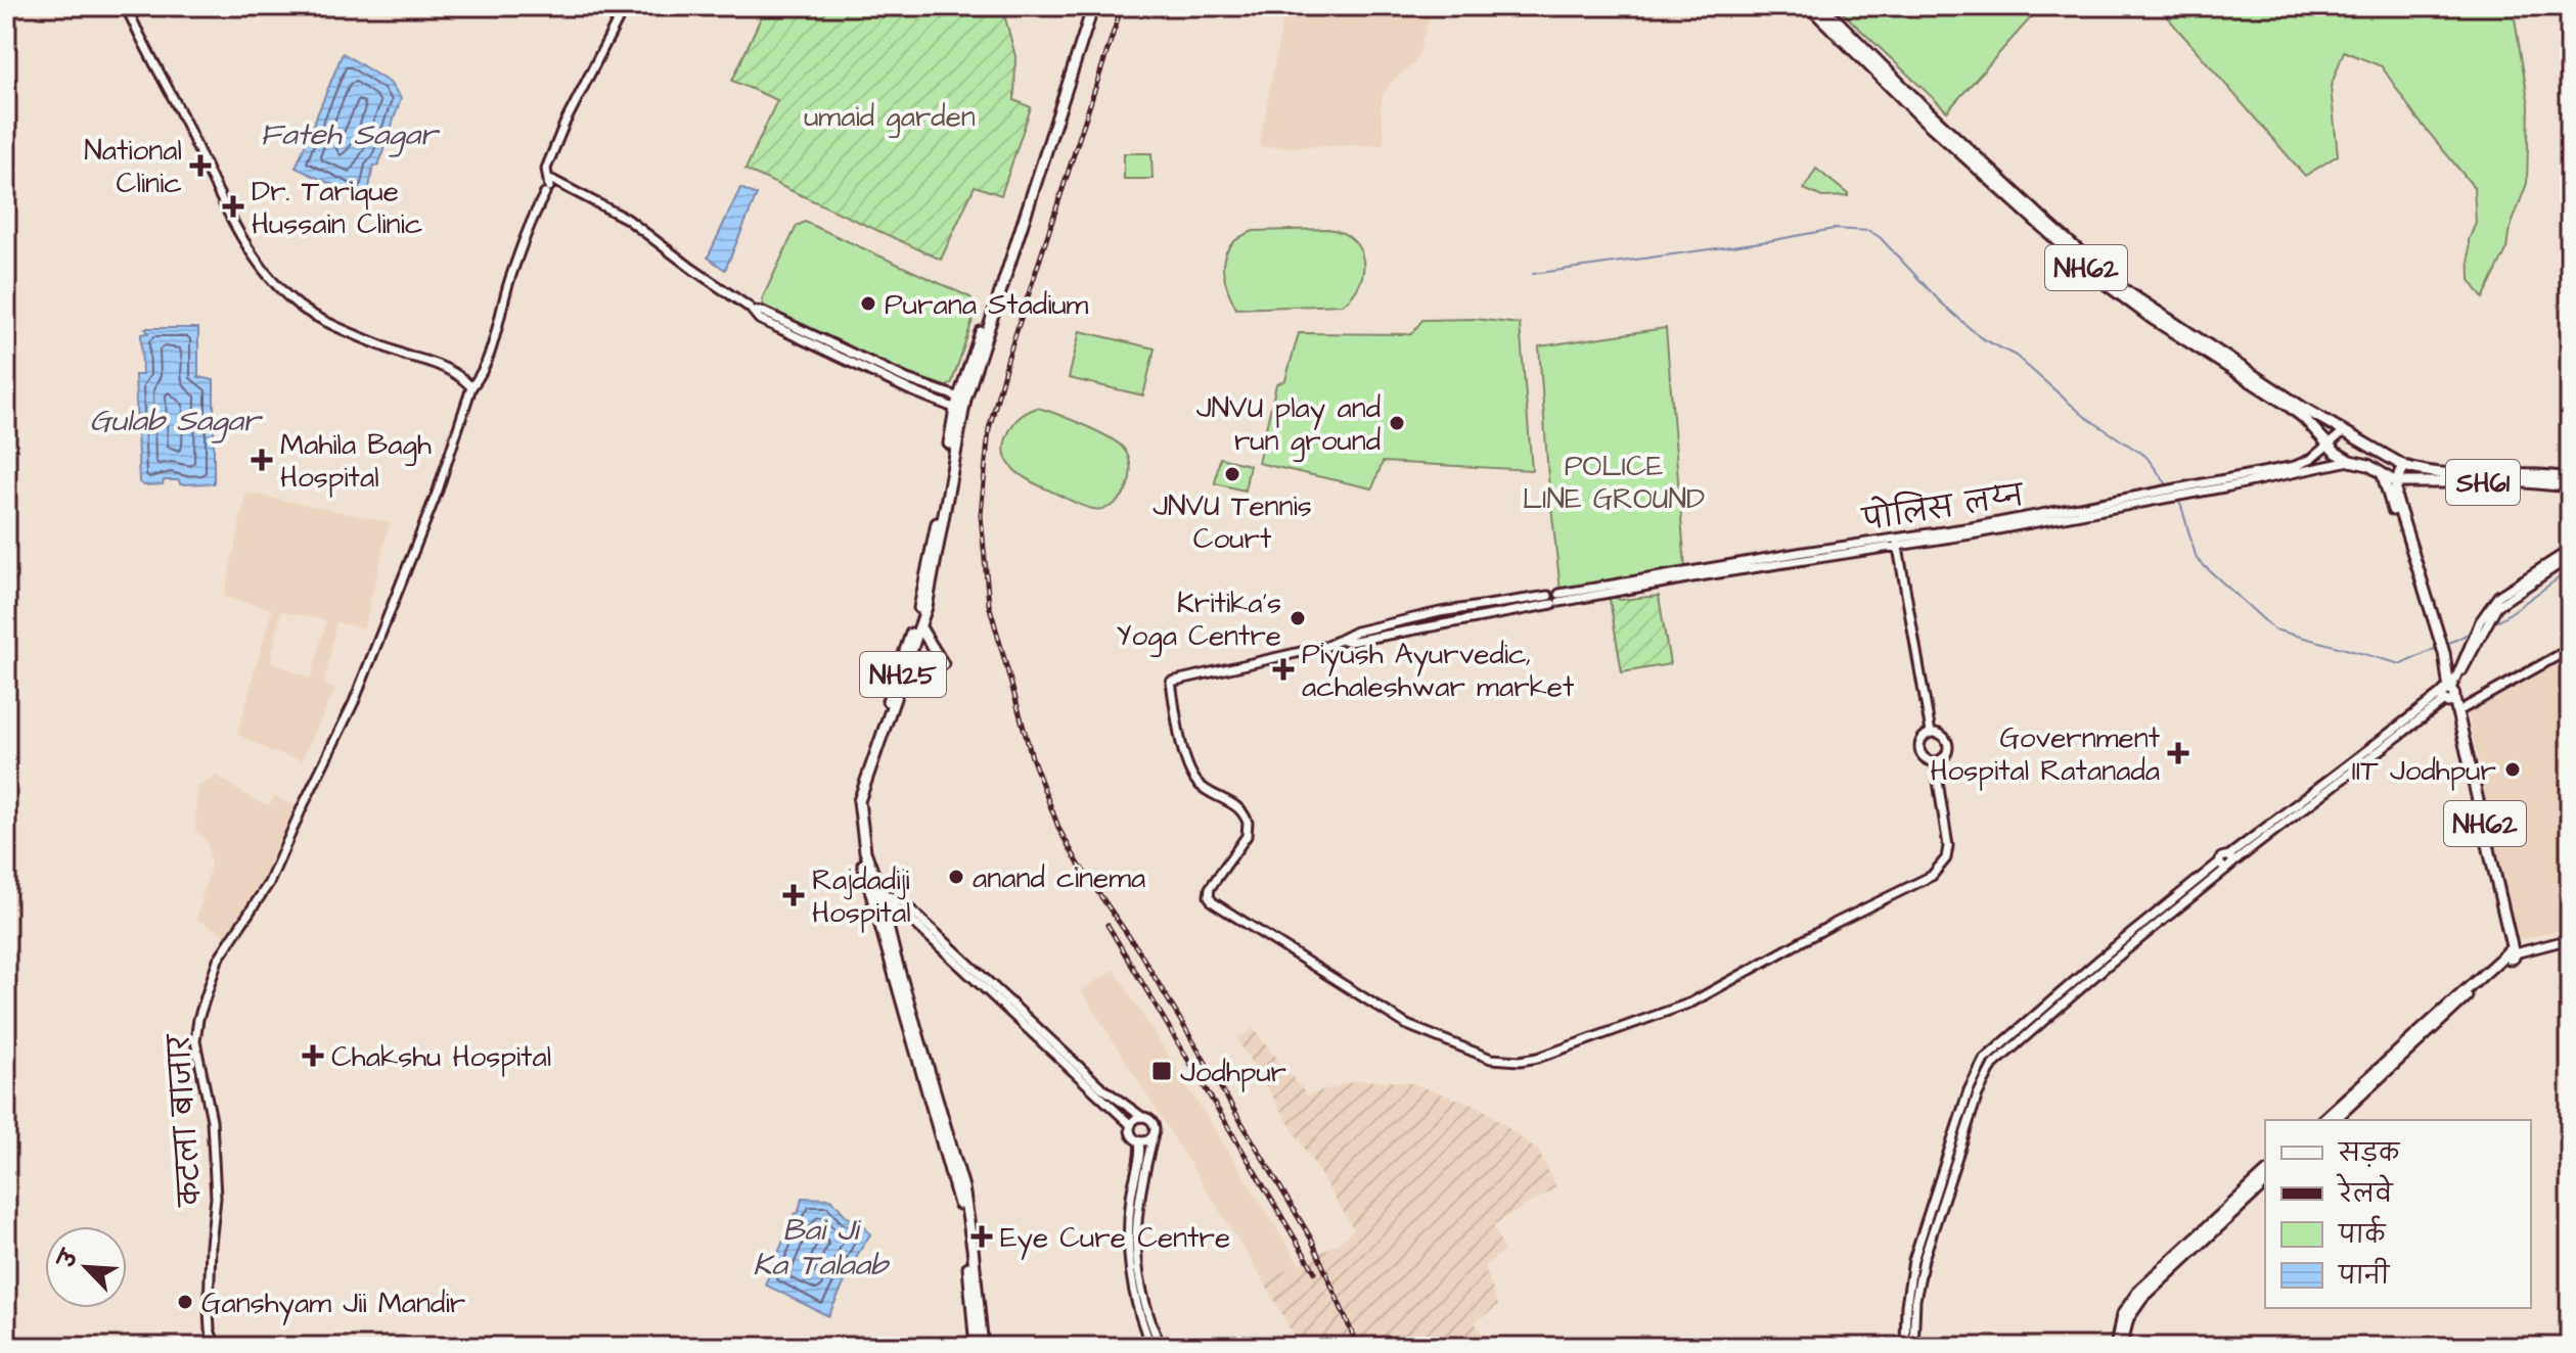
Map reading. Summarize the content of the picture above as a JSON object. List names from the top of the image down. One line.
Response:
{"streets":{"main road":["NH62","SH61","NH25"],"street":["कटला बाजार"]},"crossings":[["NH62","SH61"]],"water":["Fateh Sagar","Gulab Sagar","Bai Ji Ka Talaab"],"parks":["umaid garden","POLICE LINE GROUND"],"places":{"health":["National Clinic","Dr. Tarique Hussain Clinic","Mahila Bagh Hospital","Piyush Ayurvedic, achaleshwar market","Government Hospital Ratanada","Rajdadiji Hospital","Chakshu Hospital","Eye Cure Centre"],"other":["Purana Stadium","JNVU play and run ground","JNVU Tennis Court","Kritika's Yoga Centre","IIT Jodhpur","anand cinema","Ganshyam Jii Mandir"],"transit":["Jodhpur"]},"legend":["सड़क","रेलवे","पार्क","पानी"],"north":"top left"}
